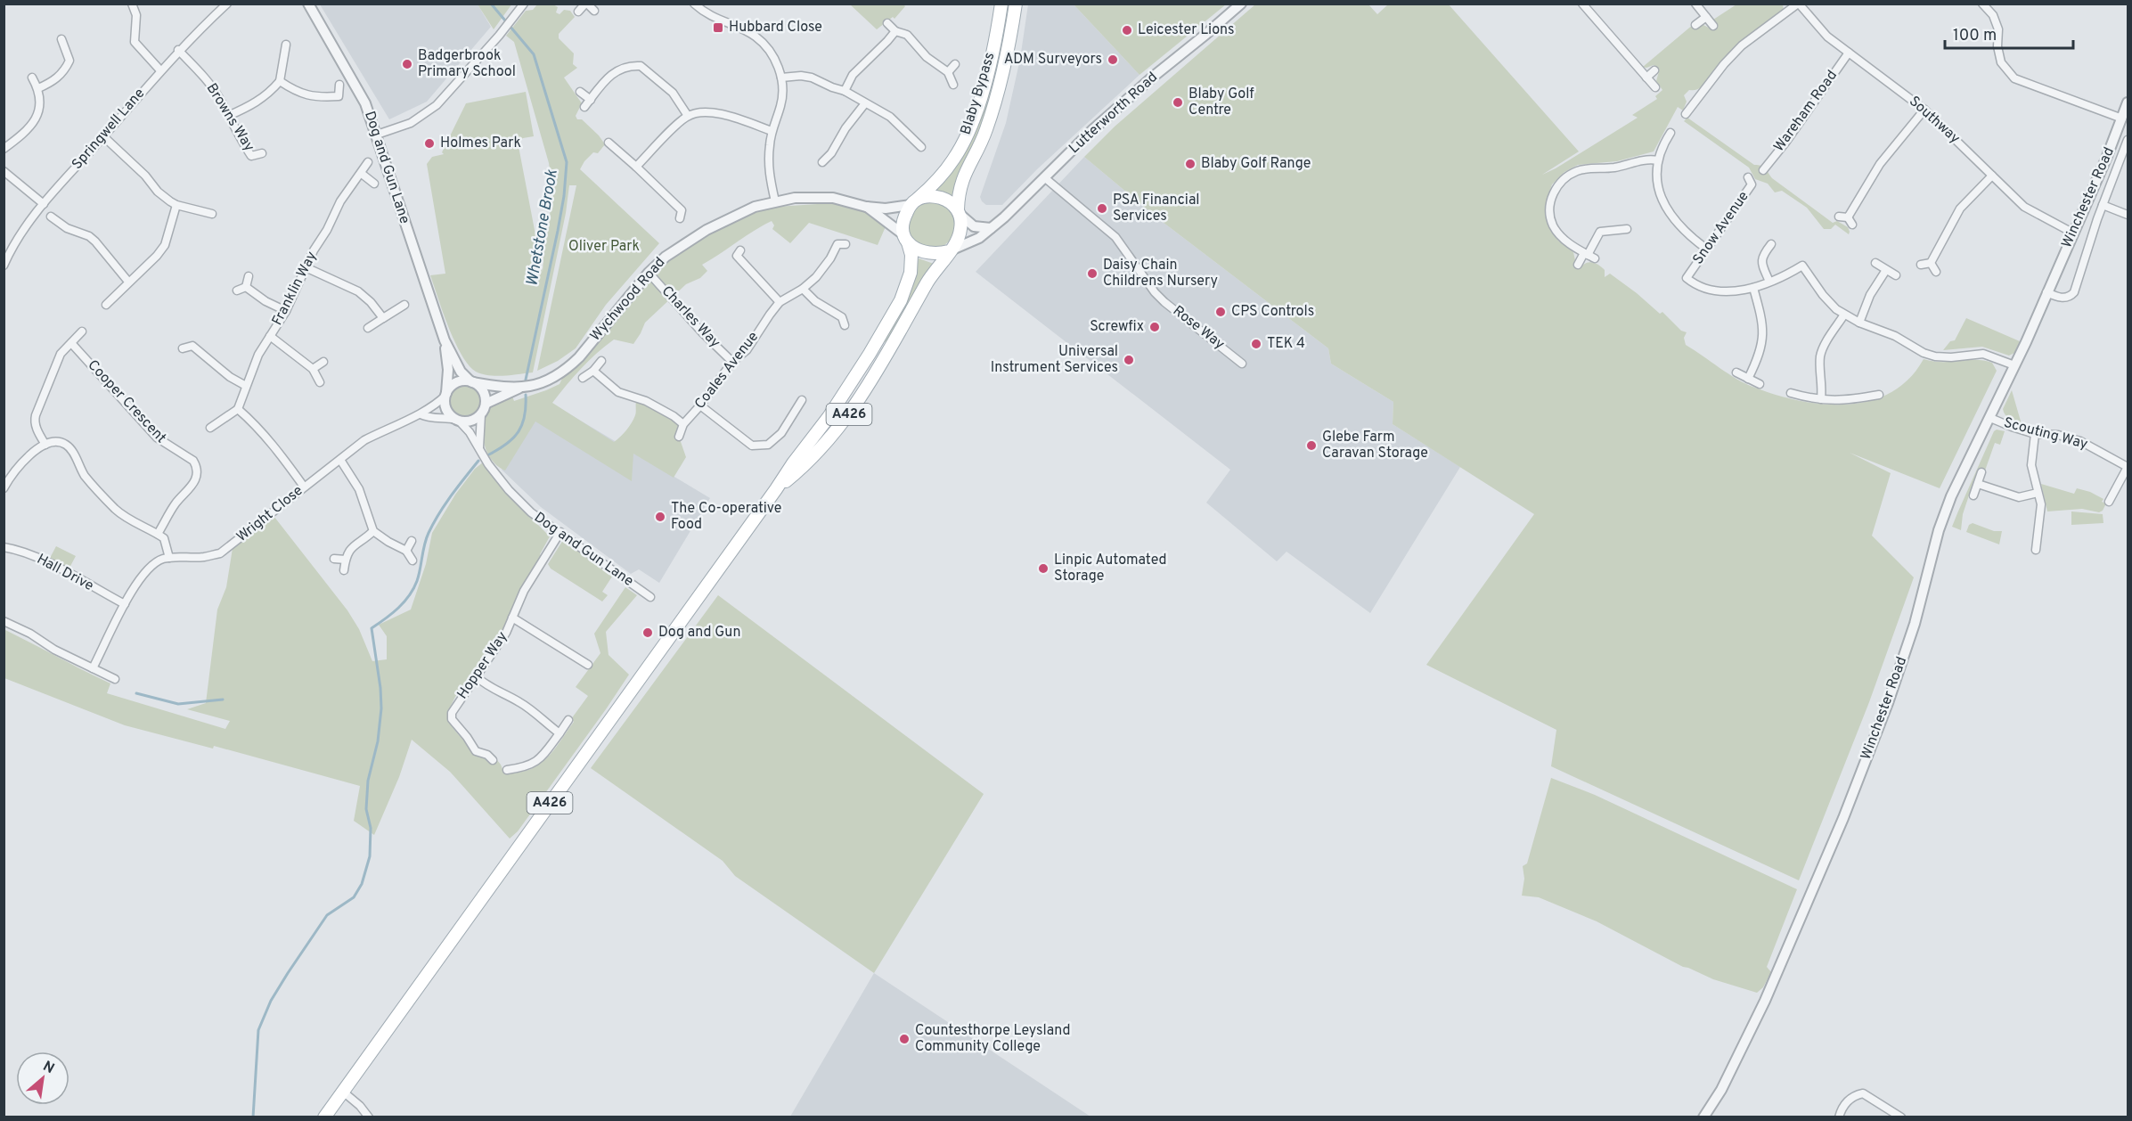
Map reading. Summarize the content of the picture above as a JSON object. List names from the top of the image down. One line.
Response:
{"streets":{"main road":["Blaby Bypass","A426"],"street":["Wareham Road","Lutterworth Road","Browns Way","Southway","Springwell Lane","Dog and Gun Lane","Winchester Road","Snow Avenue","Franklin Way","Wychwood Road","Charles Way","Rose Way","Coales Avenue","Cooper Crescent","Scouting Way","Wright Close","Hall Drive","Hopper Way"]},"crossings":[["Blaby Bypass","Lutterworth Road"],["Blaby Bypass","Wychwood Road"],["Blaby Bypass","A426"],["Wareham Road","Southway"],["Lutterworth Road","Wychwood Road"],["Lutterworth Road","Rose Way"],["Lutterworth Road","A426"],["Browns Way","Springwell Lane"],["Southway","Winchester Road"],["Dog and Gun Lane","Wychwood Road"],["Dog and Gun Lane","Wright Close"],["Dog and Gun Lane","Hopper Way"],["Winchester Road","Scouting Way"],["Wychwood Road","Charles Way"],["Wychwood Road","A426"],["Wychwood Road","Wright Close"],["Charles Way","Coales Avenue"],["Wright Close","Hall Drive"]],"water":["Whetstone Brook"],"parks":["Oliver Park"],"places":{"transit":["Hubbard Close"],"other":["Leicester Lions","ADM Surveyors","Badgerbrook Primary School","Blaby Golf Centre","Holmes Park","Blaby Golf Range","PSA Financial Services","Daisy Chain Childrens Nursery","CPS Controls","Screwfix","TEK 4","Universal Instrument Services","Glebe Farm Caravan Storage","The Co-operative Food","Linpic Automated Storage","Dog and Gun","Countesthorpe Leysland Community College"]},"scale_bar":"100 m","north":"top right"}
